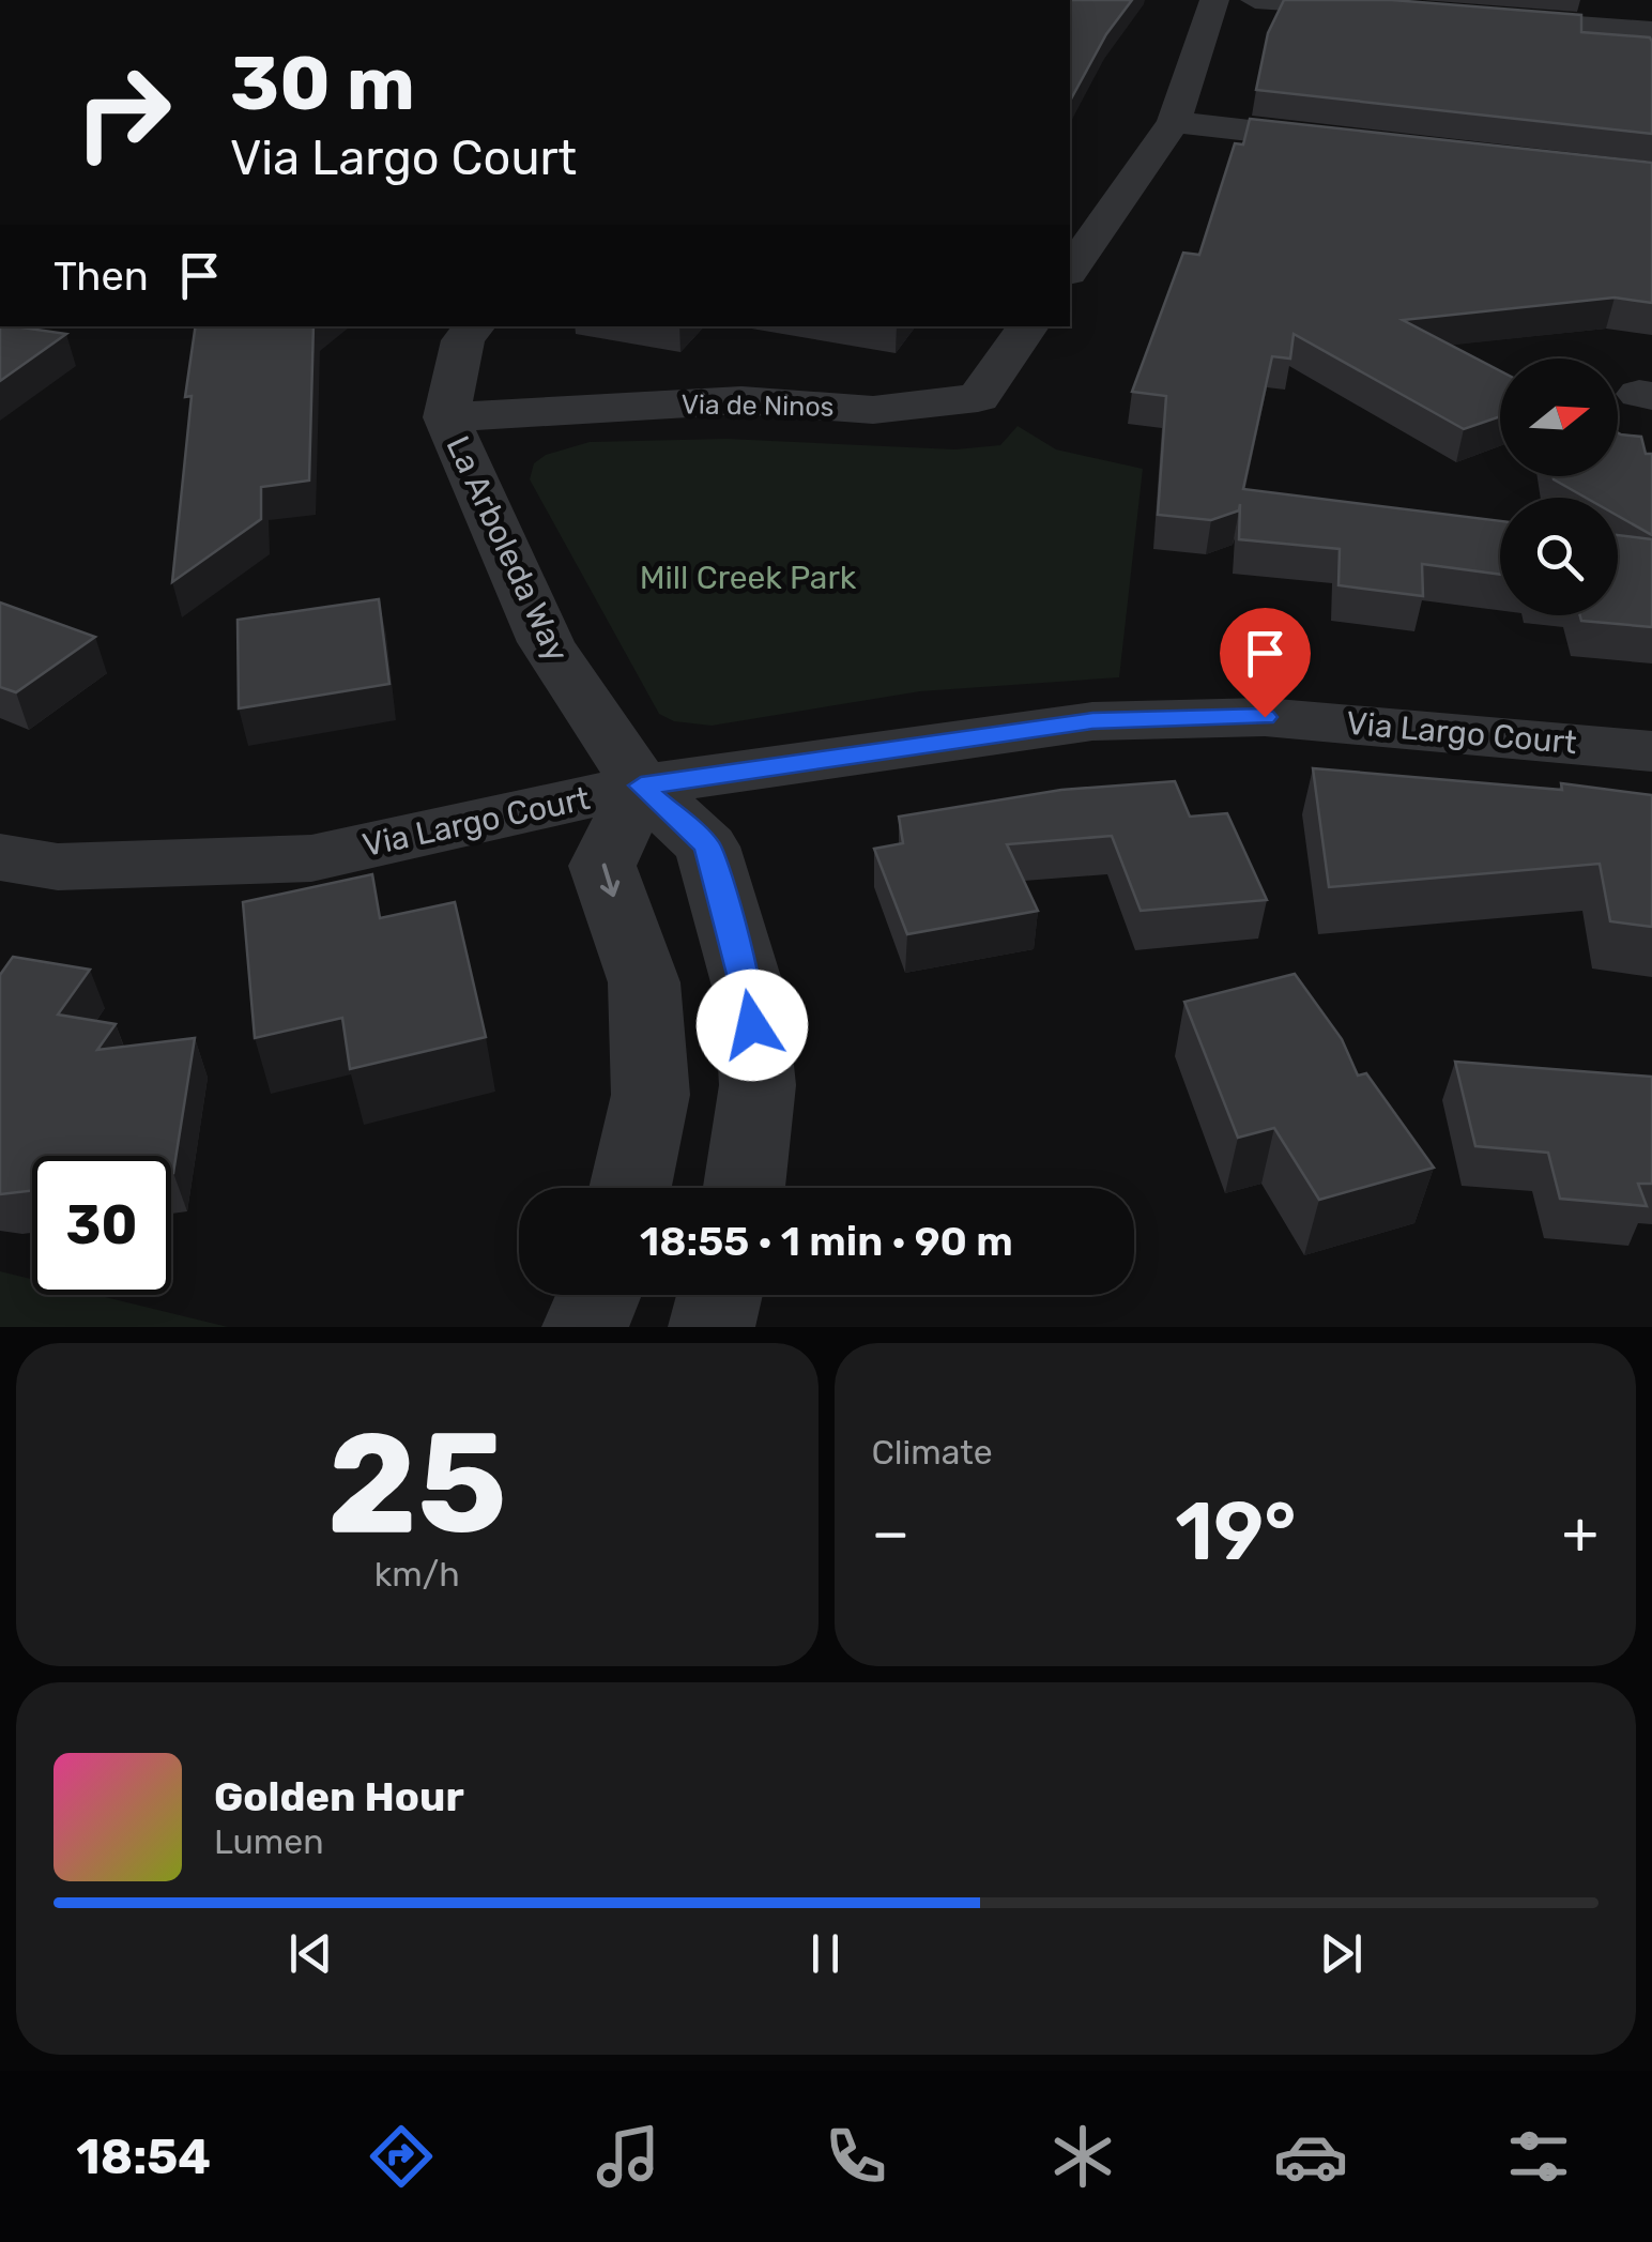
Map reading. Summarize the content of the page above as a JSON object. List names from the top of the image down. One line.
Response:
{"streets":{"street":["Via de Ninos","La Arboleda Way","Via Largo Court"]},"crossings":[["Via de Ninos","La Arboleda Way"],["La Arboleda Way","Via Largo Court"]],"parks":["Mill Creek Park"],"north":"right","page":{"turn":["30 m","Via Largo Court"],"then":"Then","limit":"30","trip":"18:55 · 1 min · 90 m","tile":[["25","km/h"],"Climate"],"heat":["−","19°","+"],"song":["Golden Hour","Lumen"],"tabs":"18:54"}}
